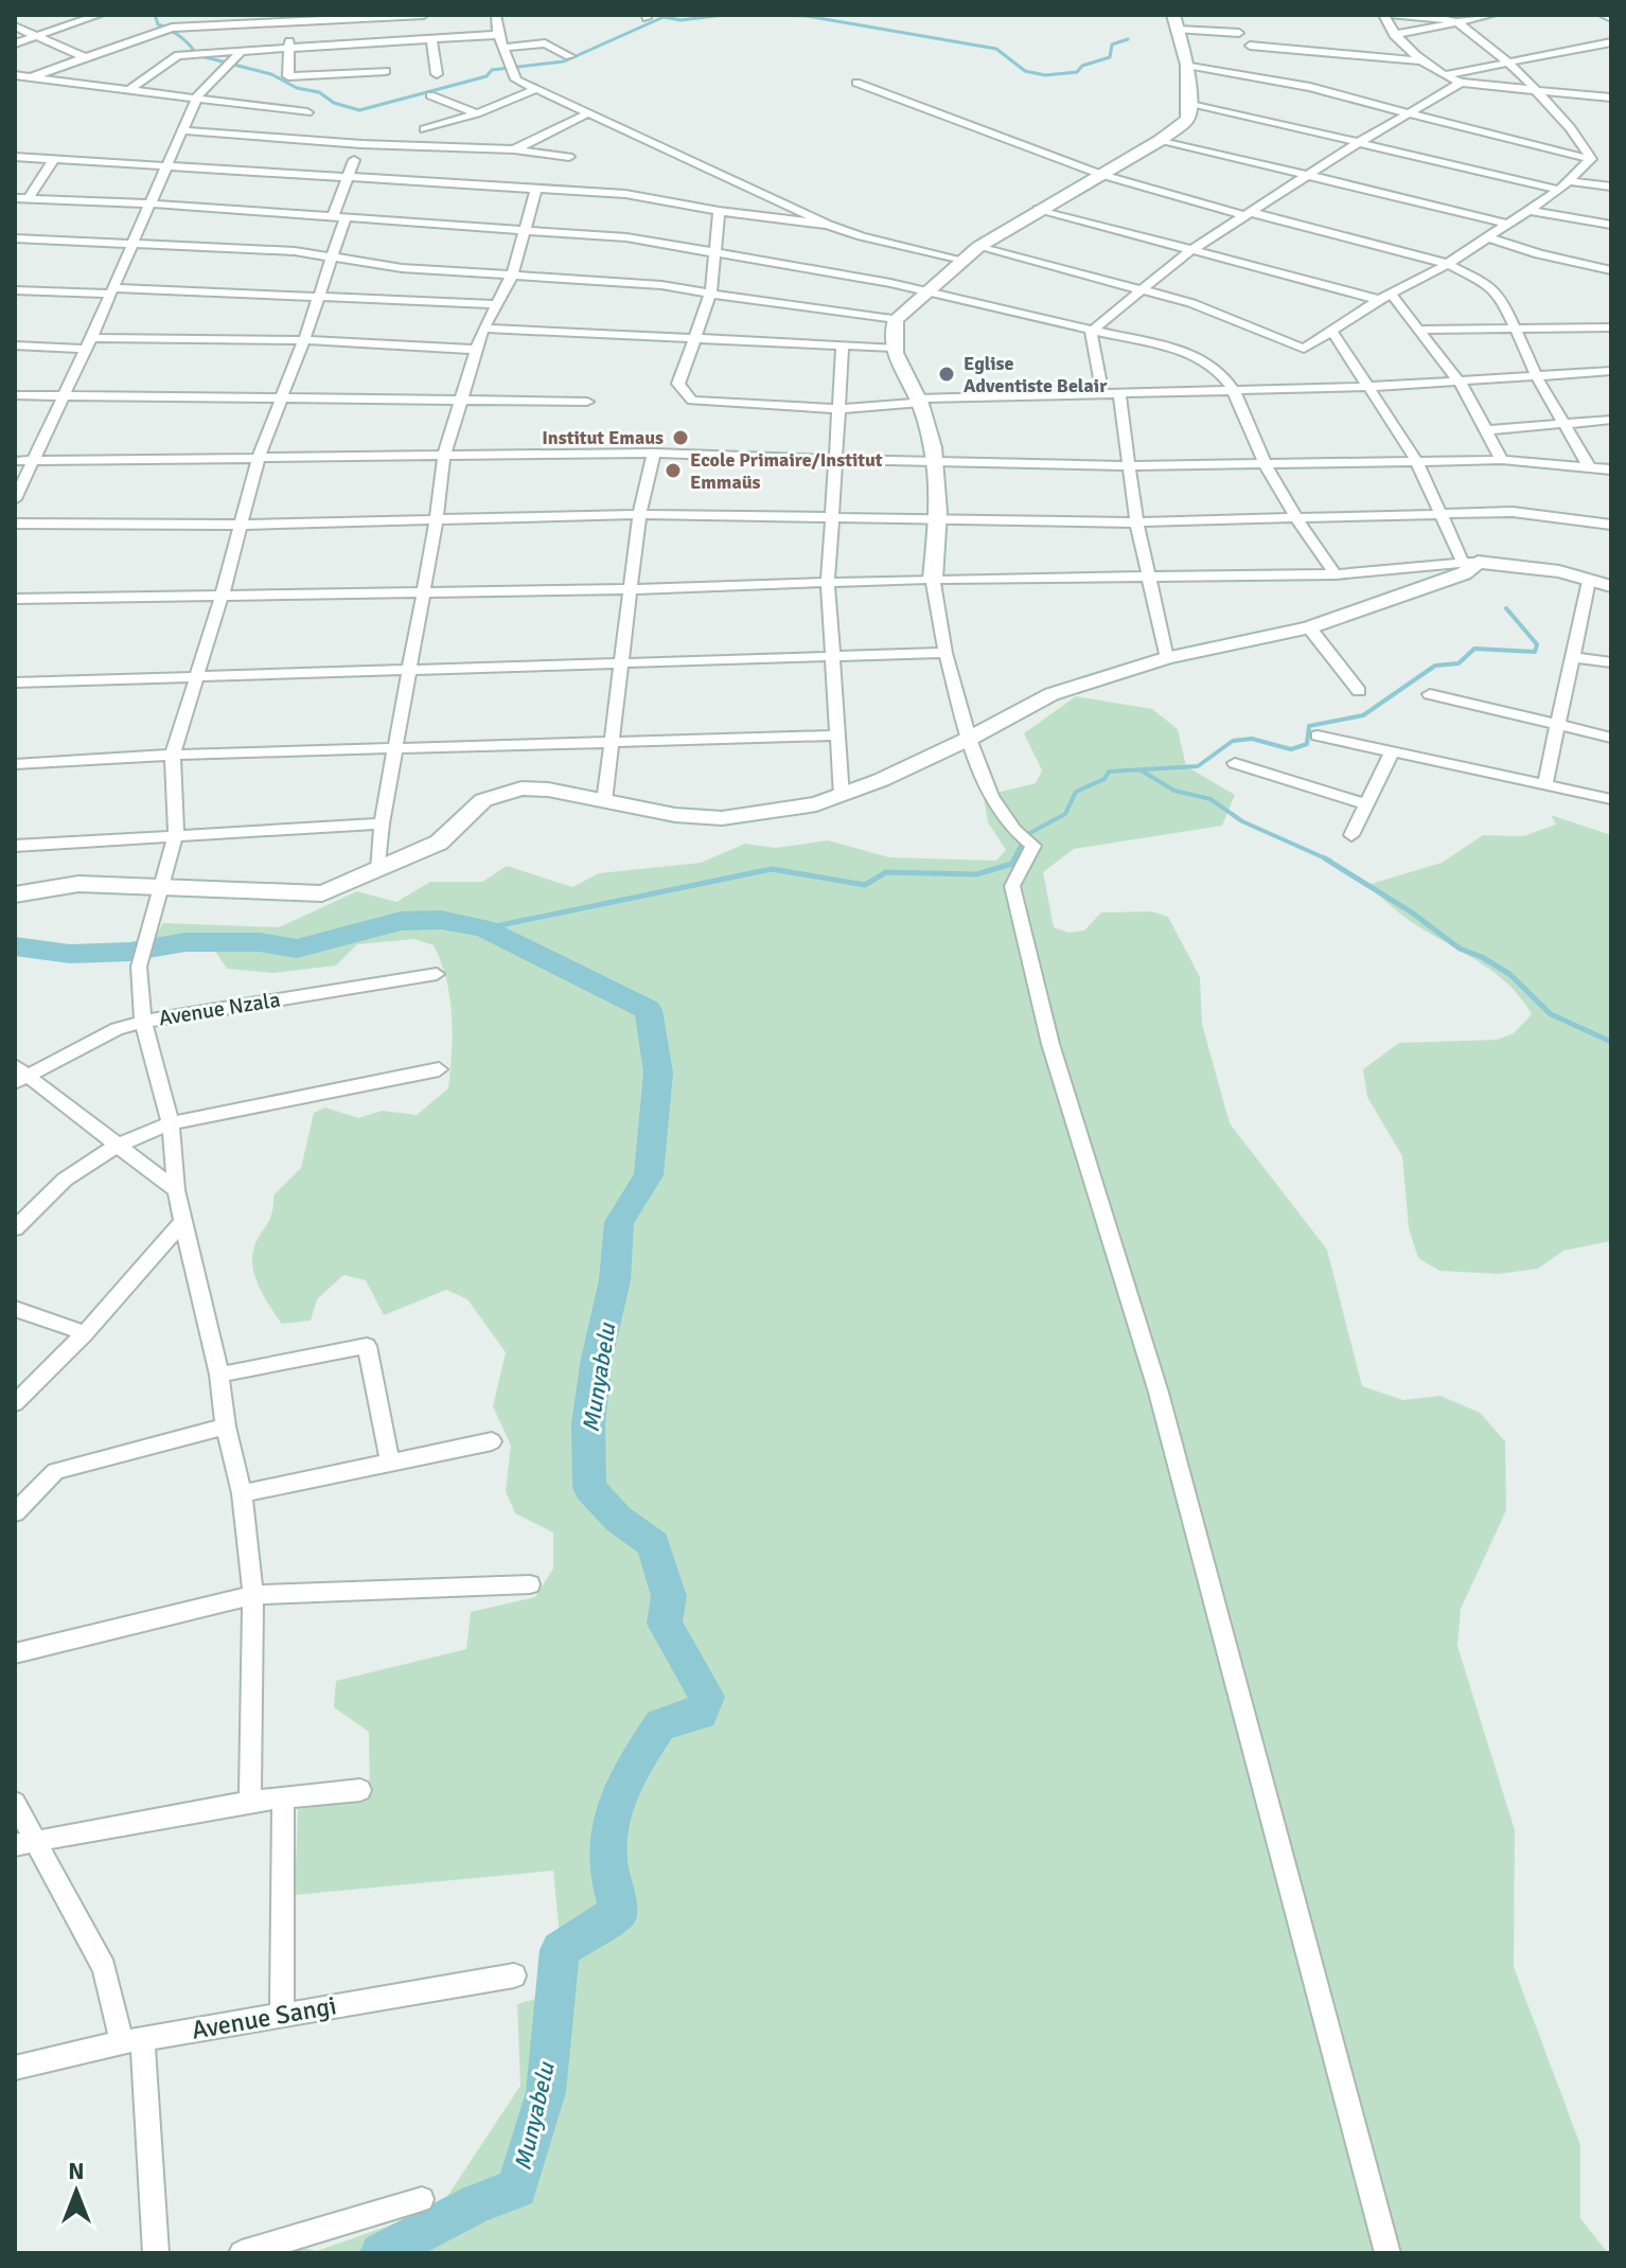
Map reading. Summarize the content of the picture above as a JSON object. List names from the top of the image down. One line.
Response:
{"streets":{"street":["Avenue Nzala","Avenue Sangi"]},"water":["Munyabelu"],"places":["Eglise Adventiste Belair","Institut Emaus","Ecole Primaire/Institut Emmaüs"],"north":"top"}
